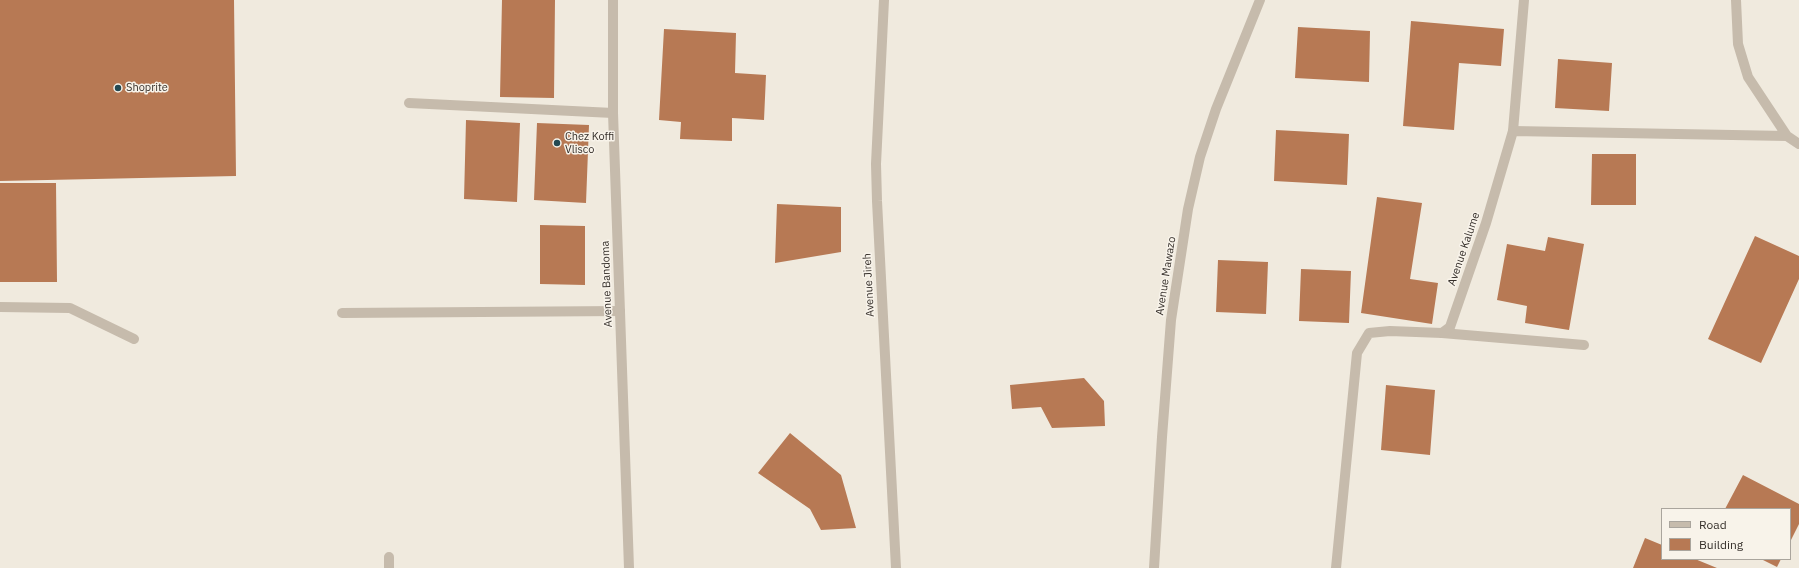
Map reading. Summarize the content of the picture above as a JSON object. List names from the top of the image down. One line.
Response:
{"streets":{"street":["Avenue Kalume","Avenue Mawazo","Avenue Bandoma","Avenue Jireh"]},"places":["Shoprite","Chez Koffi Vlisco"],"legend":["Road","Building"]}
